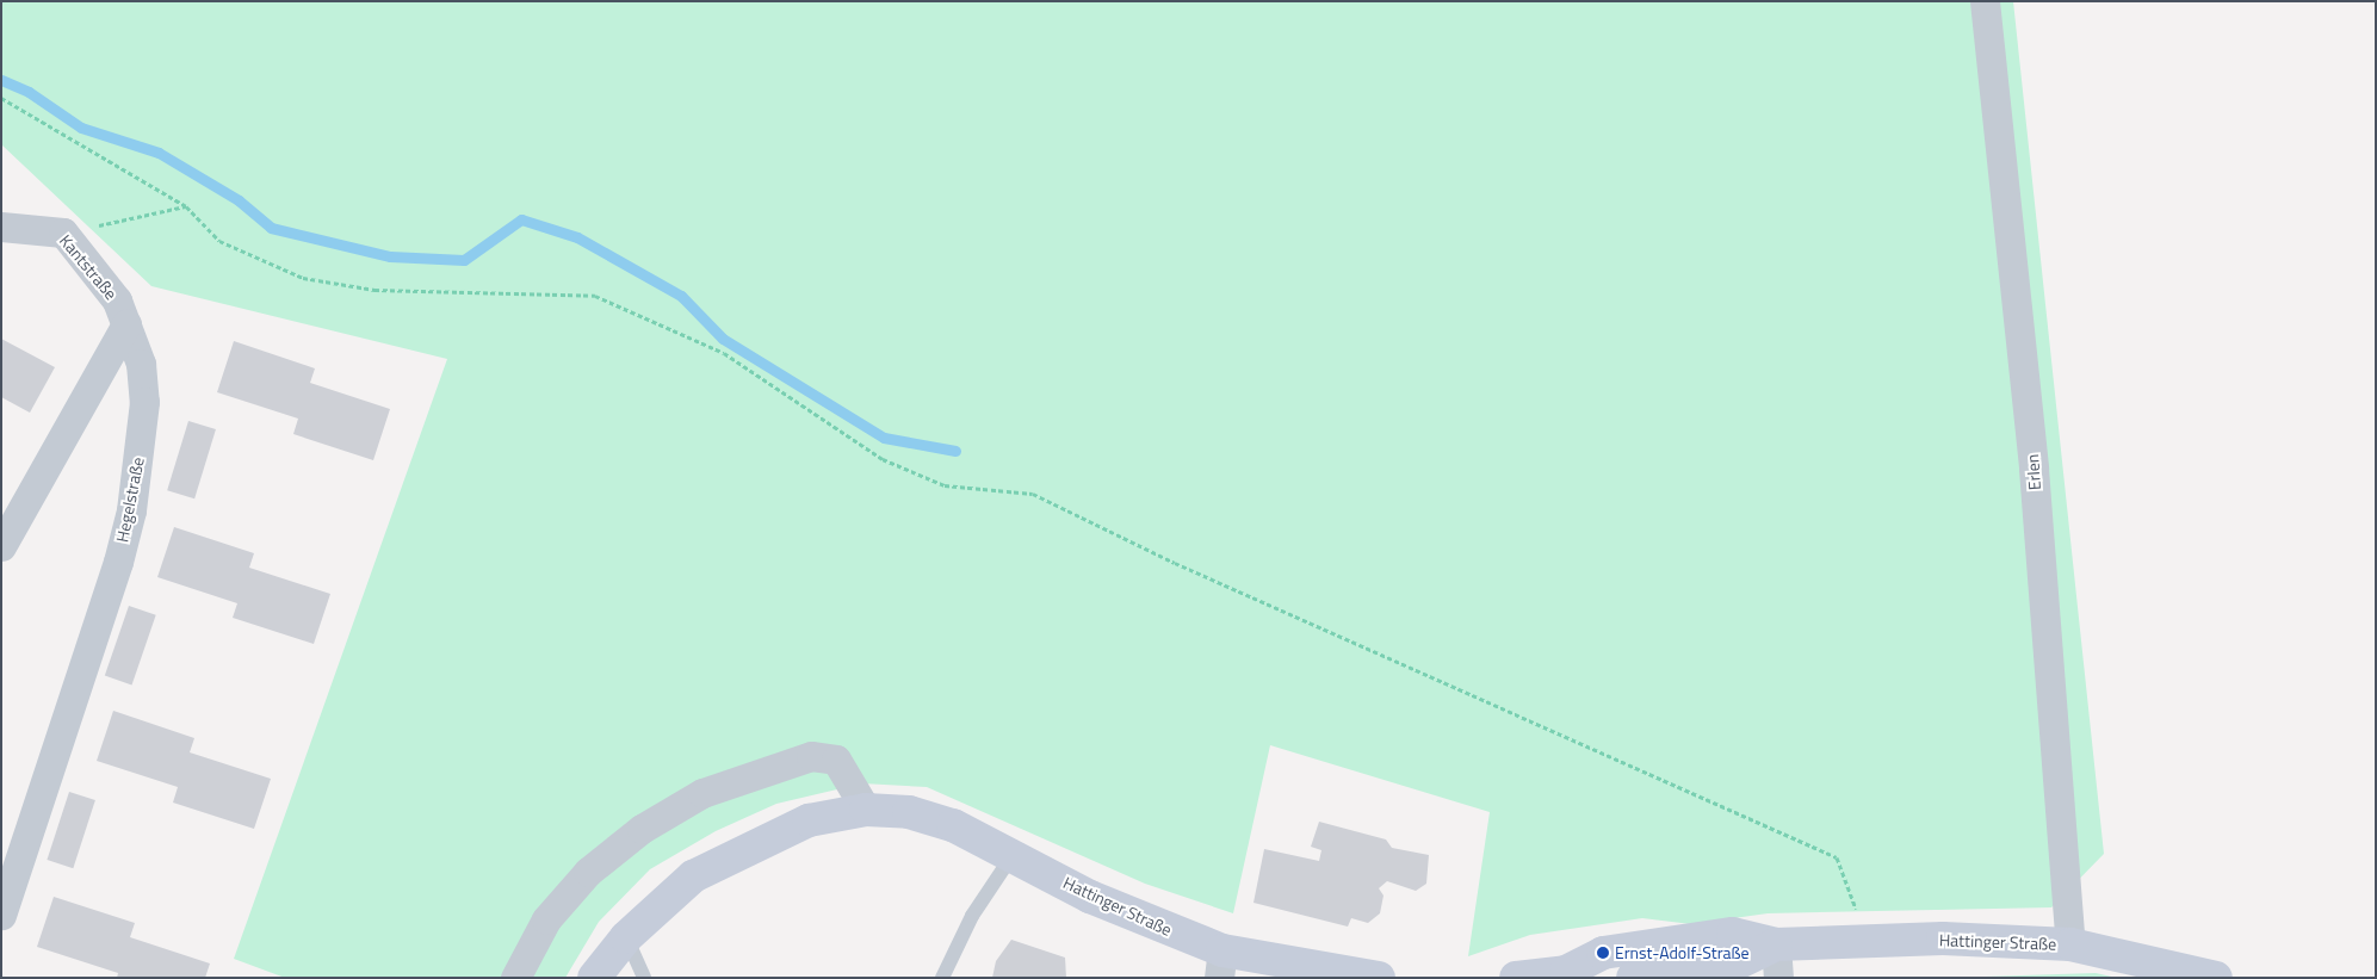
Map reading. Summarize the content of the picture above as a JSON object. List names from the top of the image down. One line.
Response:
{"streets":{"main road":["Hattinger Straße"],"street":["Kantstraße","Erlen","Hegelstraße"]},"crossings":[["Kantstraße","Hegelstraße"],["Erlen","Hattinger Straße"]],"places":["Ernst-Adolf-Straße"]}
